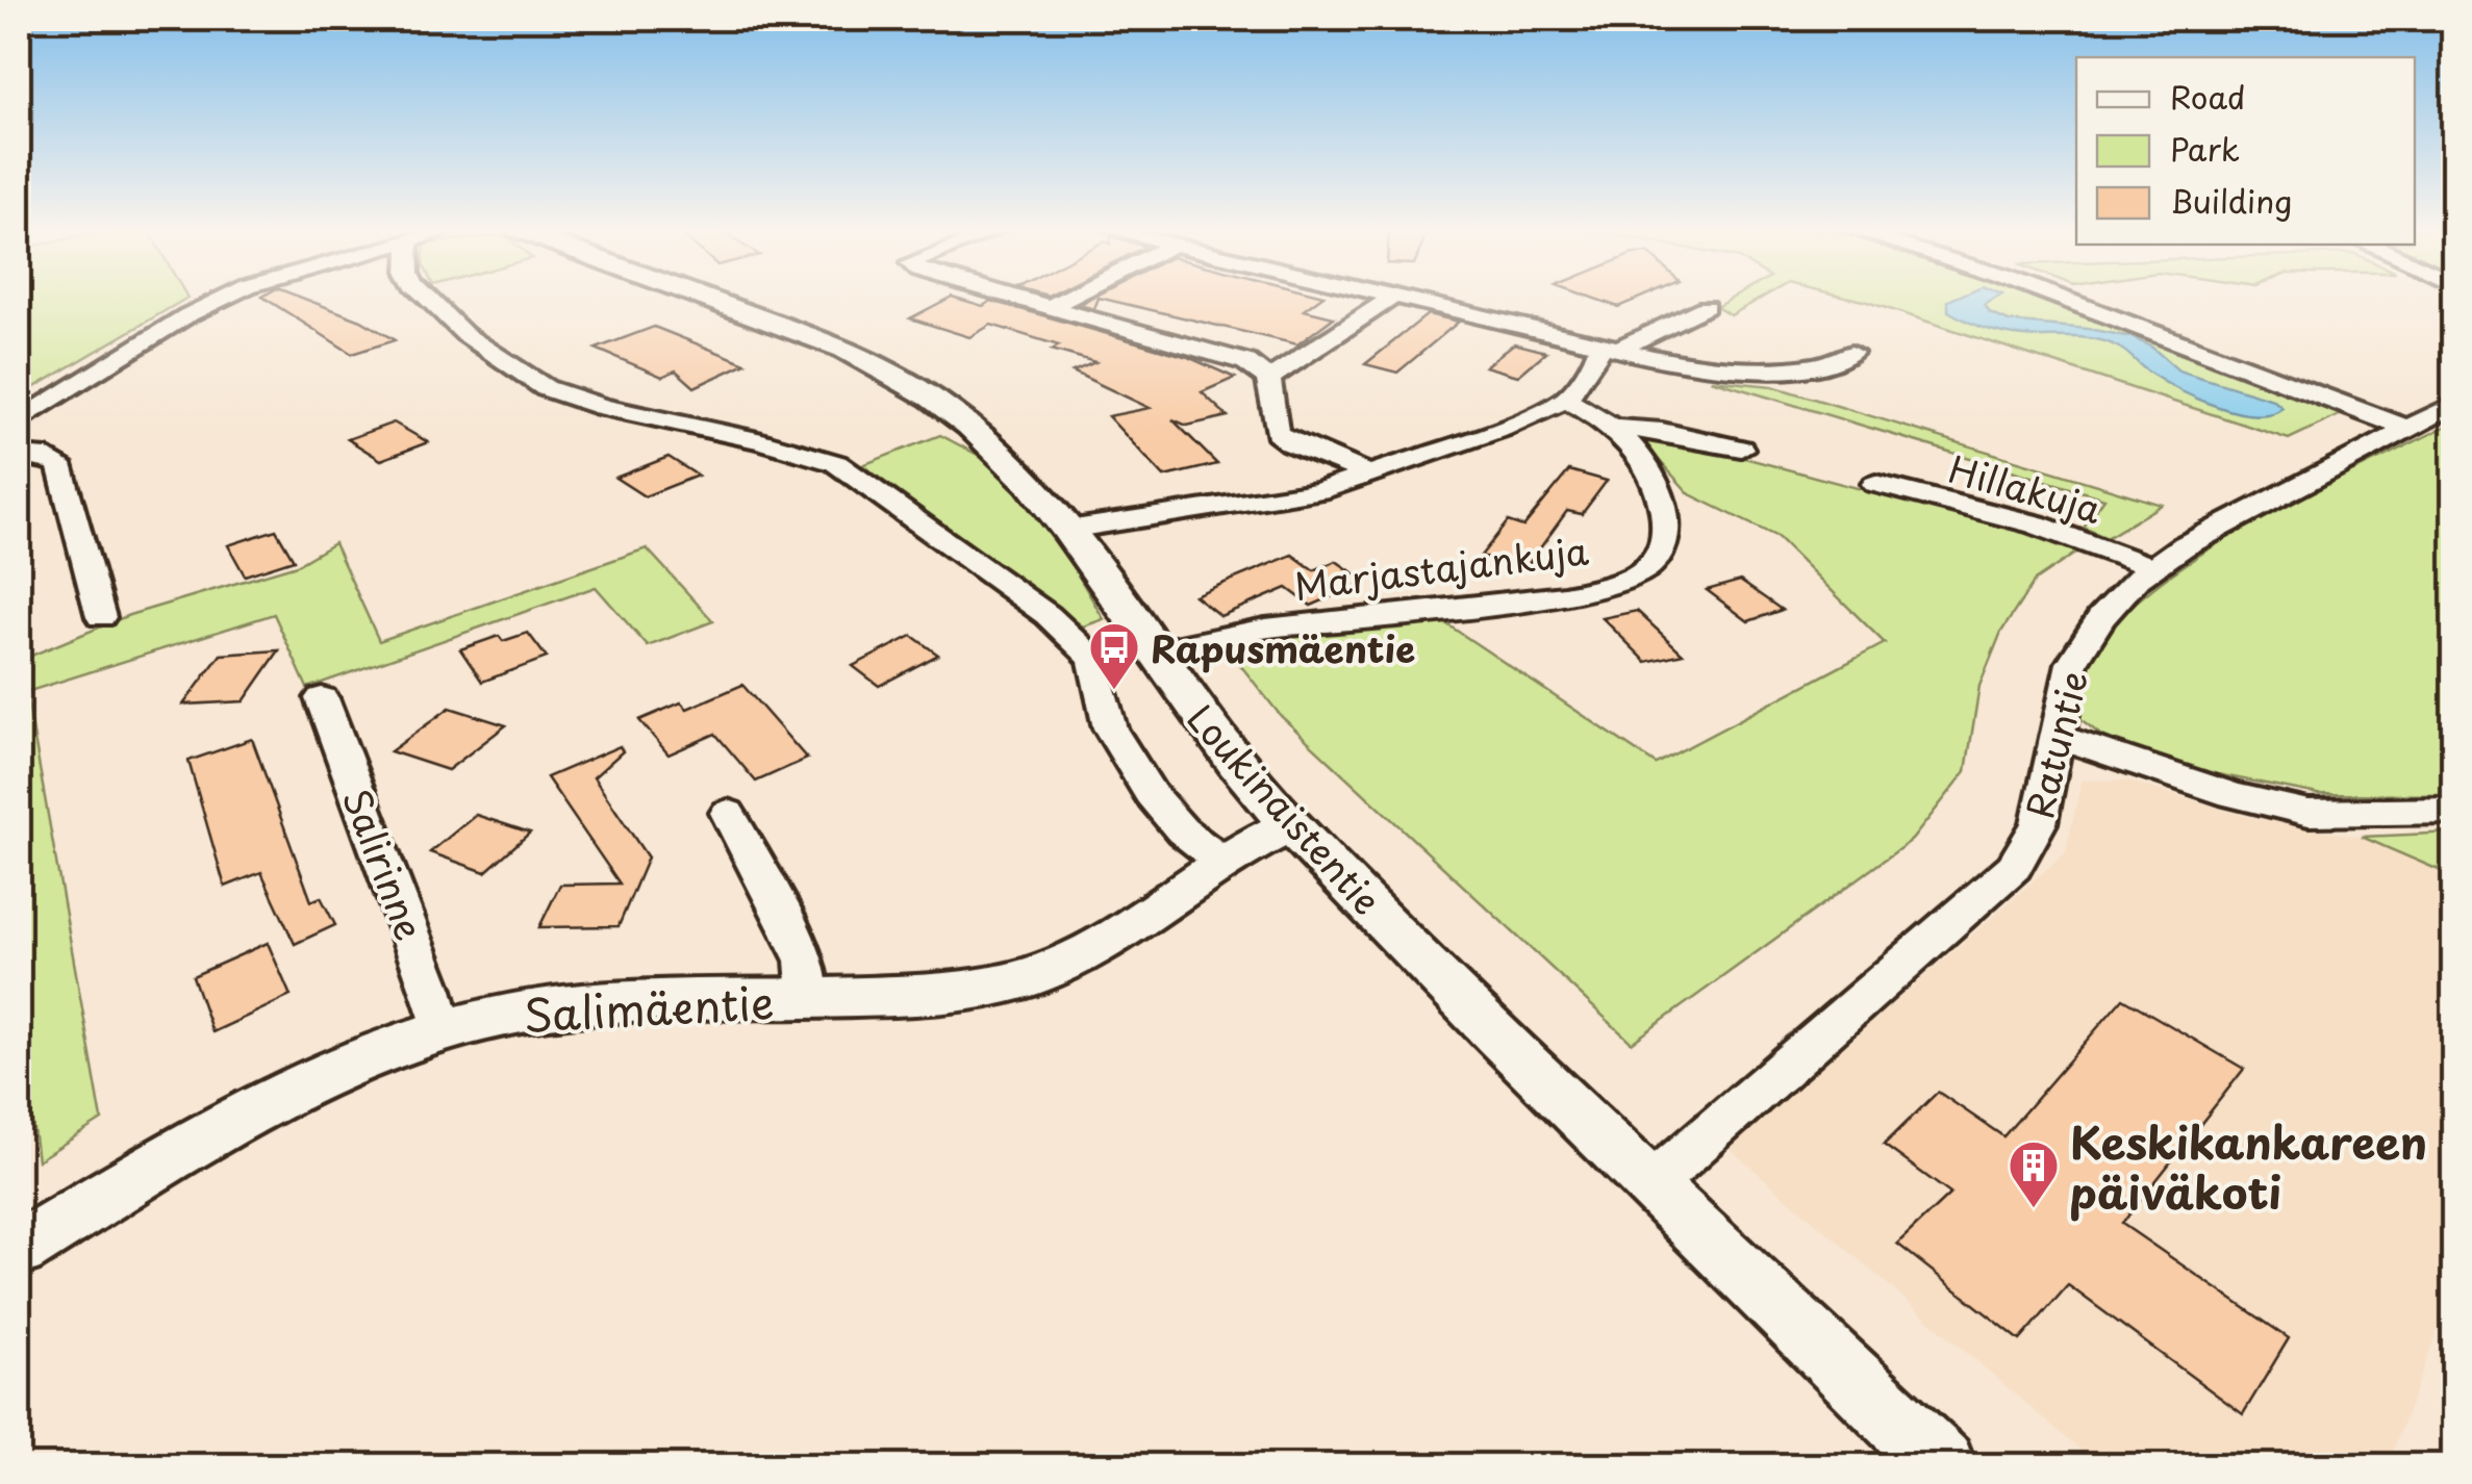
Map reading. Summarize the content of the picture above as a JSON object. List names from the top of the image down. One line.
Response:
{"streets":{"street":["Hillakuja","Marjastajankuja","Ratuntie","Loukinaistentie","Salirinne","Salimäentie"]},"crossings":[["Hillakuja","Ratuntie"],["Marjastajankuja","Loukinaistentie"],["Ratuntie","Loukinaistentie"],["Loukinaistentie","Salimäentie"],["Salirinne","Salimäentie"]],"places":{"bus stop":["Rapusmäentie"],"building":["Keskikankareen päiväkoti"]},"legend":["Road","Park","Building"]}
